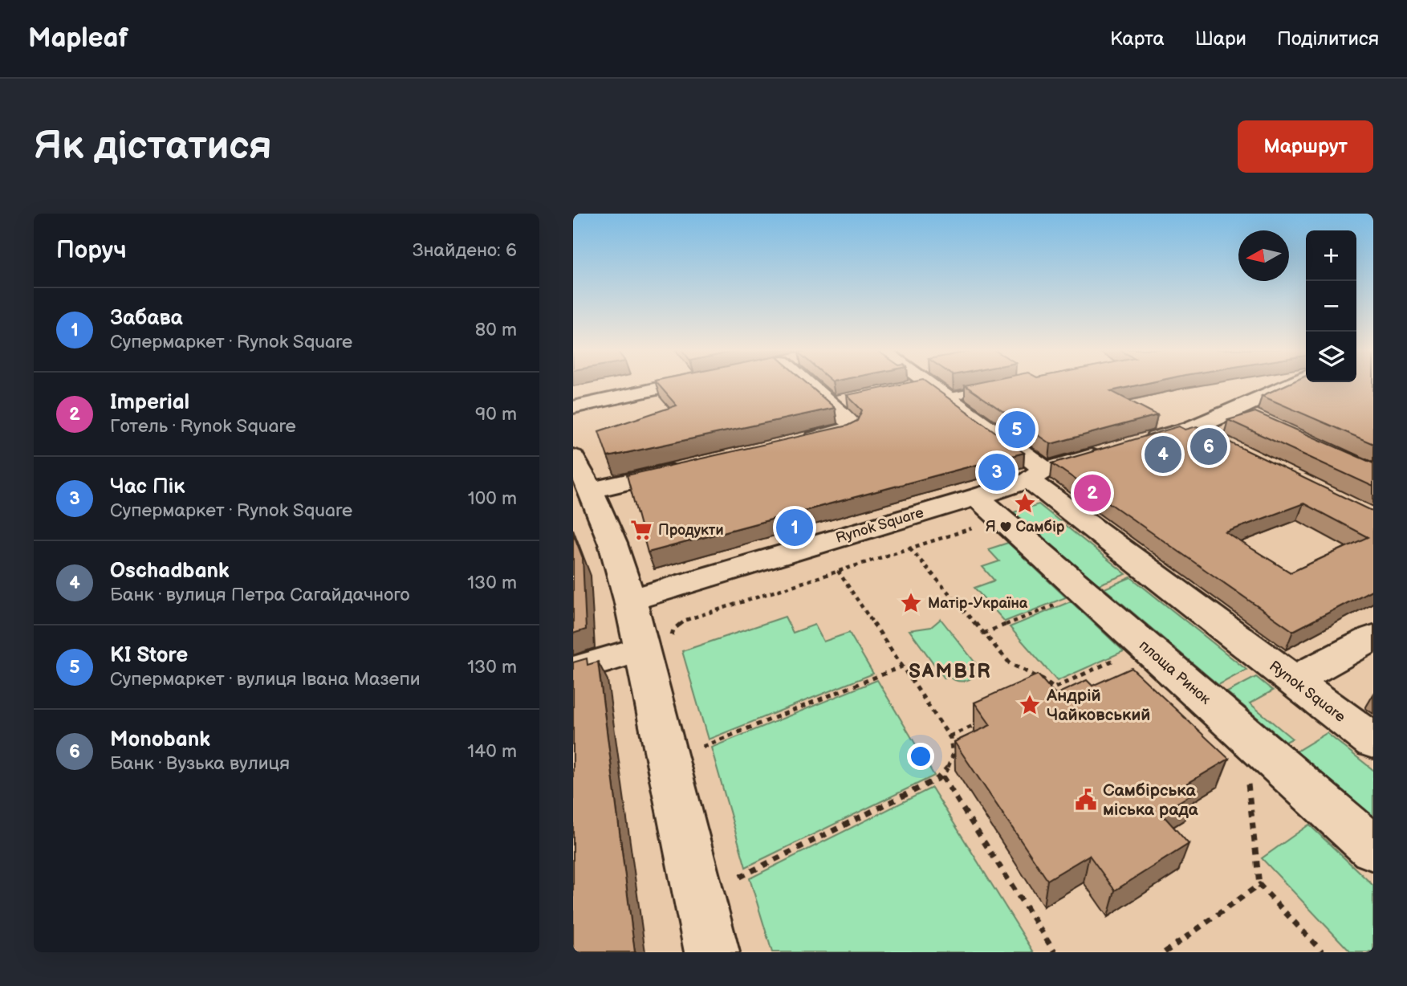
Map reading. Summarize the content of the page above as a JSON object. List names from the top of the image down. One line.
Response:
{"streets":{"street":["Rynok Square","площа Ринок"]},"crossings":[["Rynok Square","площа Ринок"]],"districts":["SAMBIR"],"places":{"place":["Я ♥ Самбір","Матір-Україна","Андрій Чайковський"],"supermarket":["Продукти"],"public building":["Самбірська міська рада"]},"north":"left","page":{"header":"Mapleaf","nav":["Карта","Шари","Поділитися"],"buttons":"Маршрут","title":"Як дістатися","heading":["Поруч","Знайдено: 6"],"map_buttons":["+","−"],"list":[{"mark":"1","name":"Забава","note":"Супермаркет · Rynok Square","value":"80 m"},{"mark":"2","name":"Imperial","note":"Готель · Rynok Square","value":"90 m"},{"mark":"3","name":"Час Пік","note":"Супермаркет · Rynok Square","value":"100 m"},{"mark":"4","name":"Oschadbank","note":"Банк · вулиця Петра Сагайдачного","value":"130 m"},{"mark":"5","name":"KI Store","note":"Супермаркет · вулиця Івана Мазепи","value":"130 m"},{"mark":"6","name":"Monobank","note":"Банк · Вузька вулиця","value":"140 m"}],"pins":["5","6","4","3","2","1"]}}
